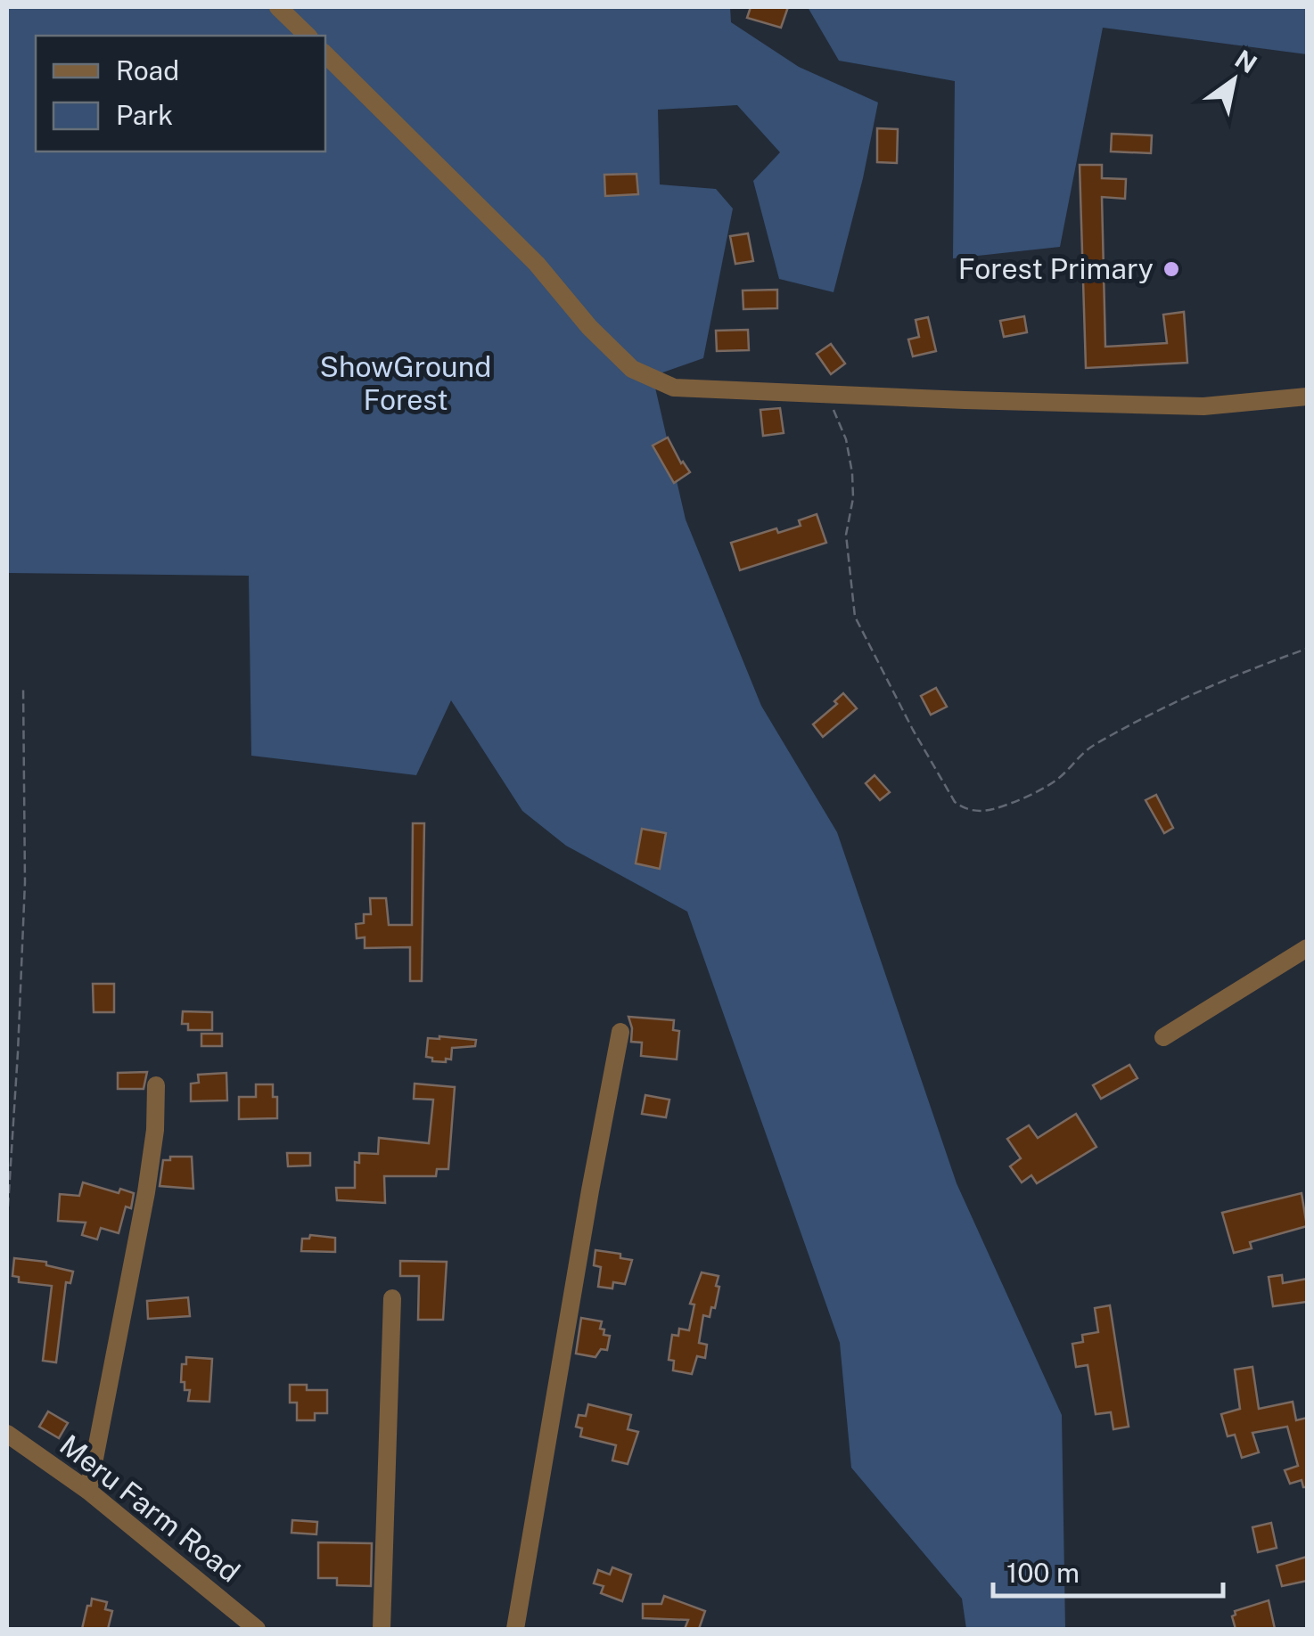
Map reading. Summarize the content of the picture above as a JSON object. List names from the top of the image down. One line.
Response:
{"streets":{"street":["Meru Farm Road"]},"parks":["ShowGround Forest"],"places":["Forest Primary"],"legend":["Road","Park"],"scale_bar":"100 m","north":"top right"}
